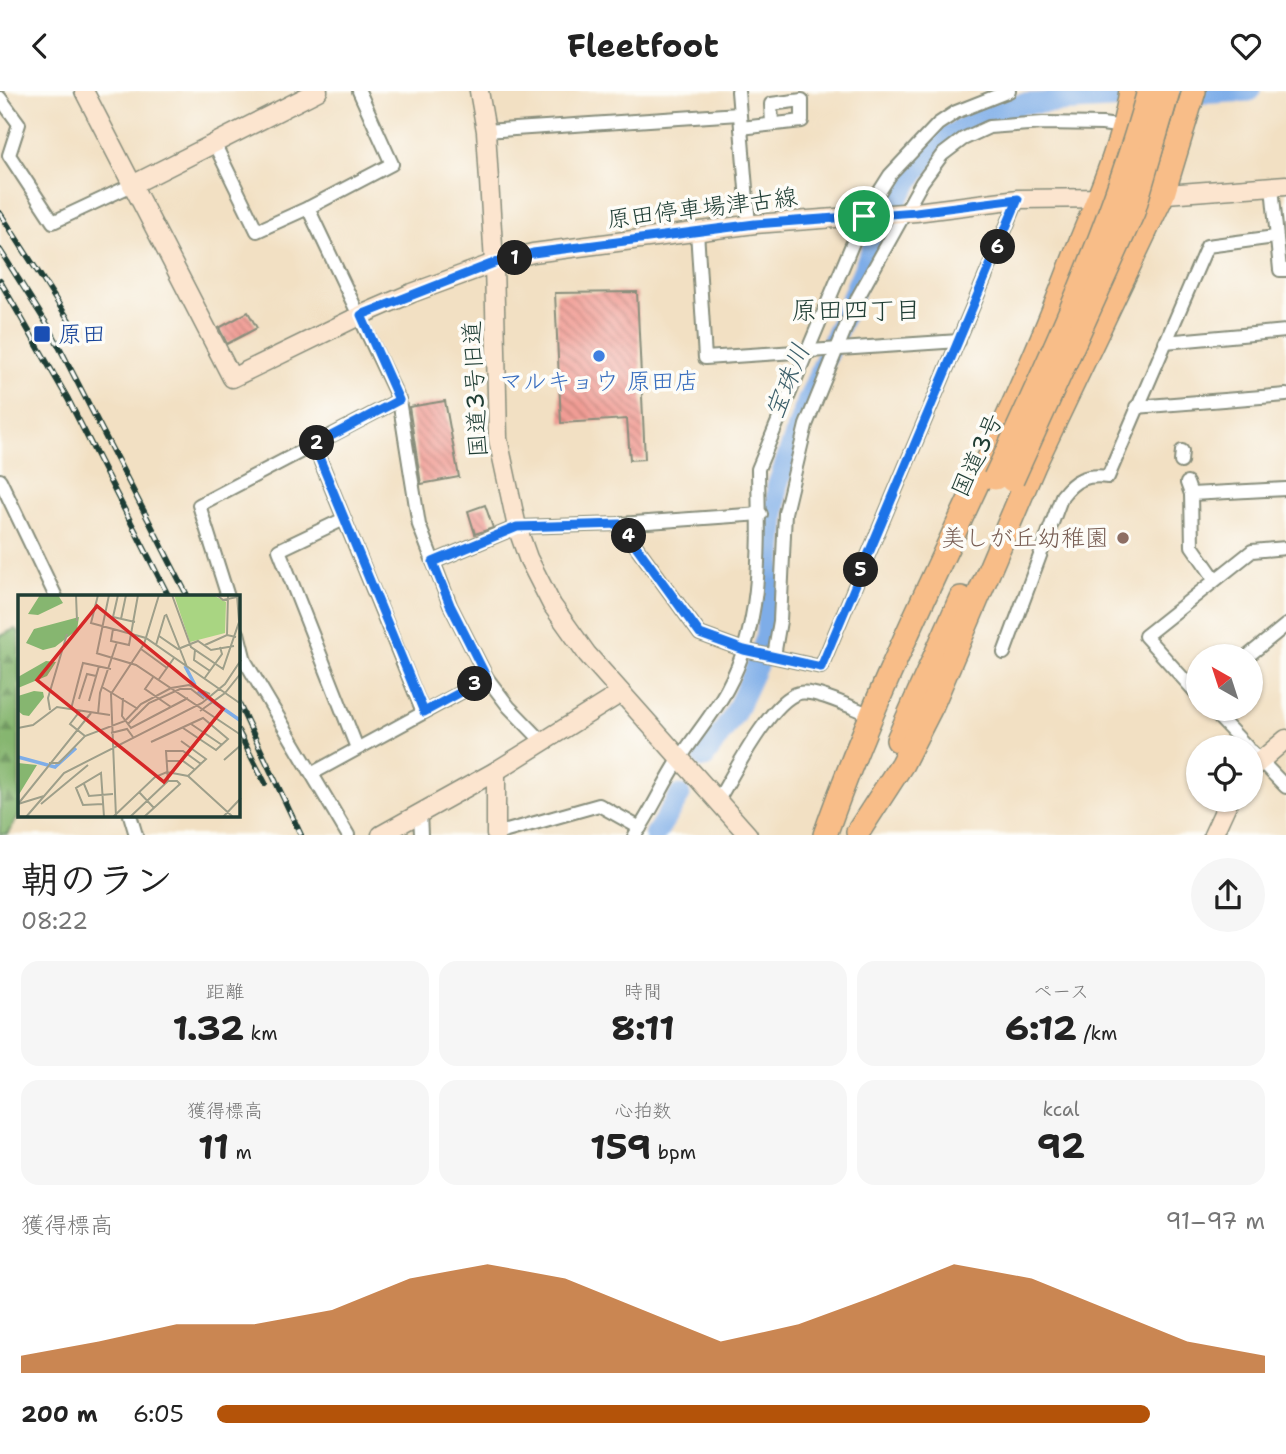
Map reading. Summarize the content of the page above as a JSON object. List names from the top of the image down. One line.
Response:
{"streets":{"highway":["国道3号"],"street":["原田停車場津古線","国道3号旧道"]},"crossings":[["原田停車場津古線","国道3号旧道"]],"districts":["原田四丁目"],"water":["宝珠川"],"places":{"transit":["原田"],"other":["マルキョウ 原田店","美しが丘幼稚園"]},"north":"top left","page":{"header":"Fleetfoot","pins":["6","1","2","4","5","3"],"heading":["朝のラン","08:22"],"stats":[["距離","1.32 km"],["時間","8:11"],["ペース","6:12 /km"],["獲得標高","11 m"],["心拍数","159 bpm"],["kcal","92"]],"chart":["獲得標高","91–97 m"],"list":[{"name":"200 m","note":"6:05"}]}}
